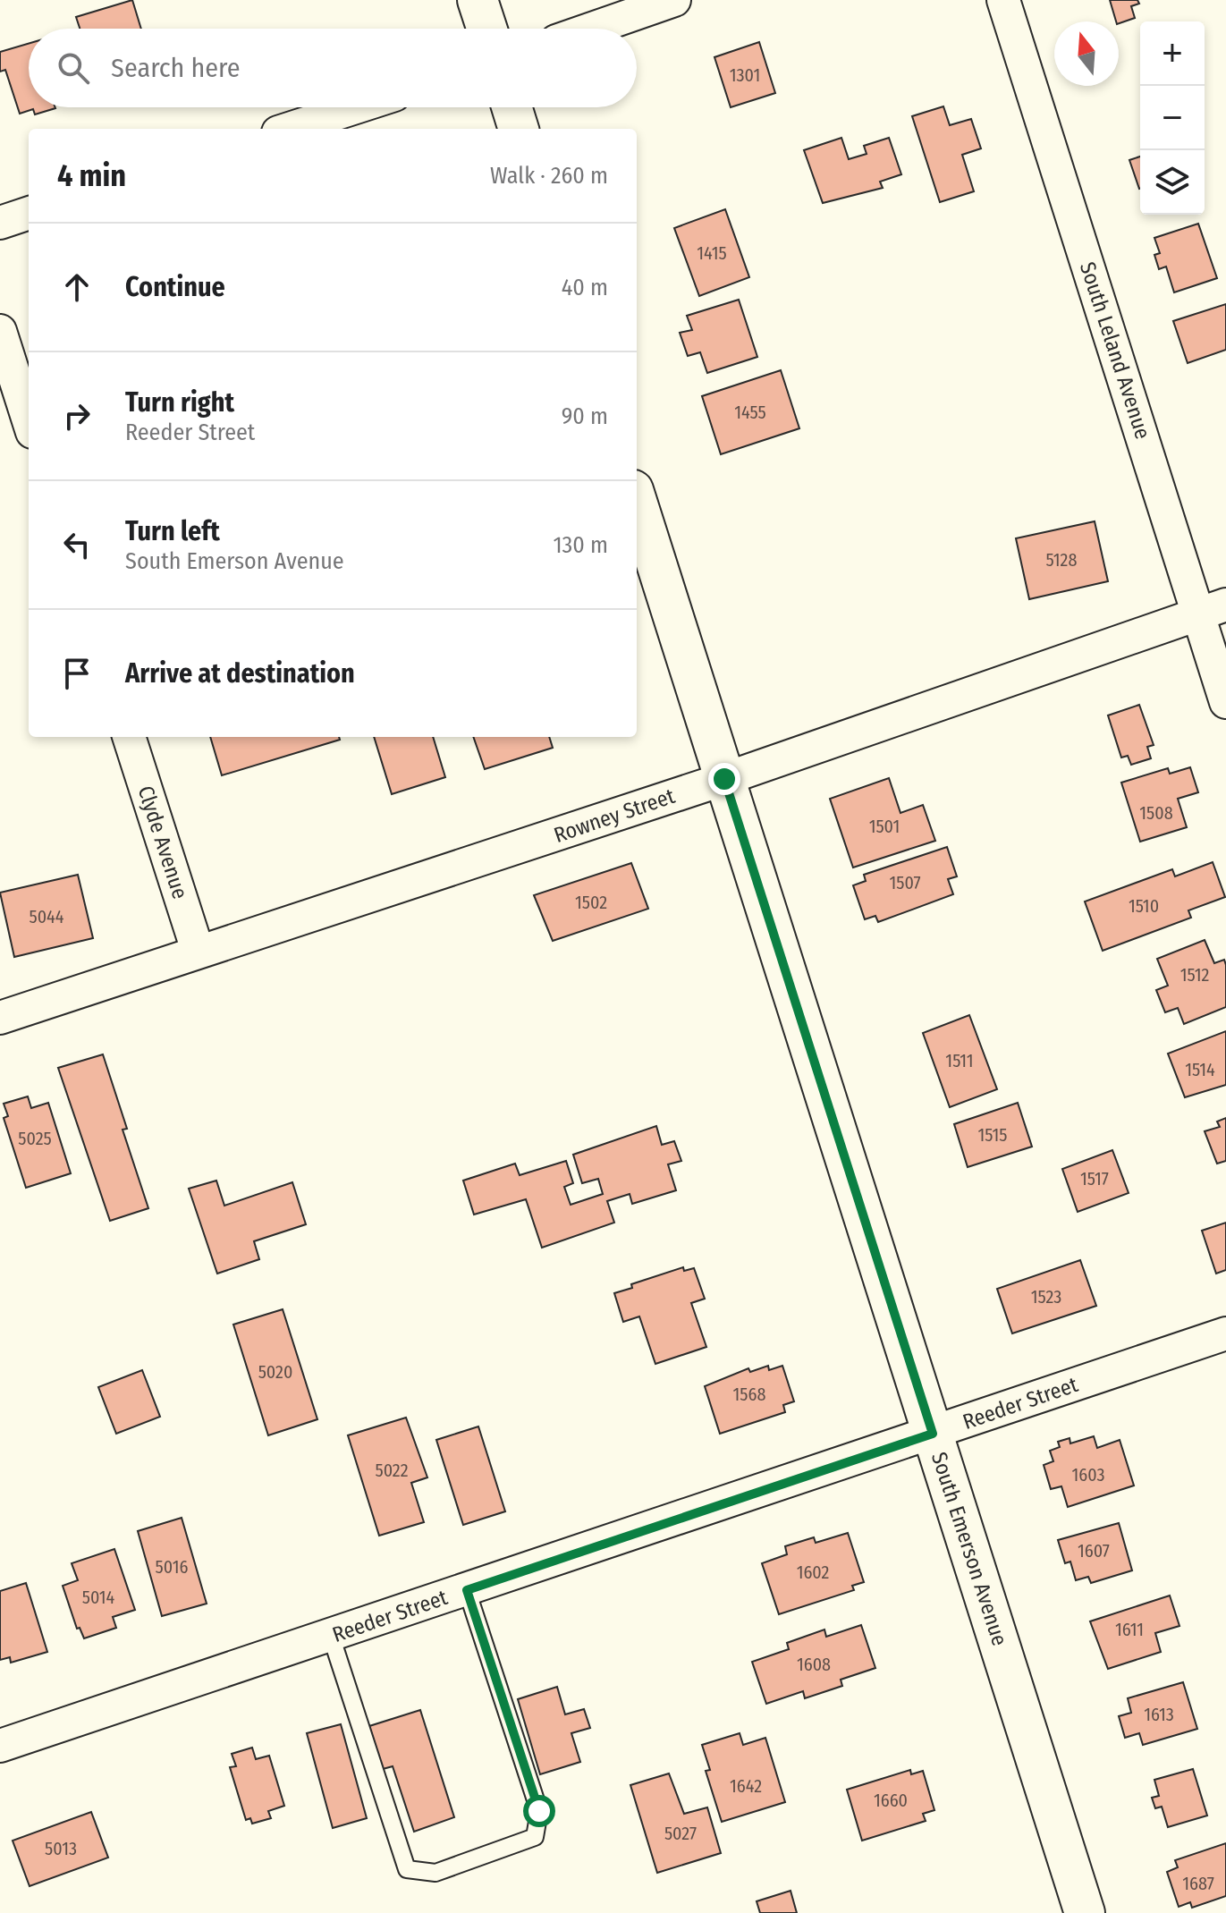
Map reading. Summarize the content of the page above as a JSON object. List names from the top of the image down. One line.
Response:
{"streets":{"main road":["South Emerson Avenue"],"street":["South Leland Avenue","Rowney Street","Clyde Avenue","Reeder Street"]},"crossings":[["South Leland Avenue","Rowney Street"],["Rowney Street","Clyde Avenue"],["Rowney Street","South Emerson Avenue"],["Reeder Street","South Emerson Avenue"]],"house_numbers":["1301","1415","1455","5128","1508","1501","1507","1502","1510","5044","1512","1511","1514","1515","5025","1517","1523","5020","1568","5022","1603","1607","5016","1602","5014","1611","1608","1613","1642","1660","5027","5013","1687"],"north":"top","page":{"map_buttons":["+","−"],"search":"Search here","heading":["4 min","Walk · 260 m"],"list":[["Continue","40 m"],["Turn right","Reeder Street","90 m"],["Turn left","South Emerson Avenue","130 m"],"Arrive at destination"]}}
